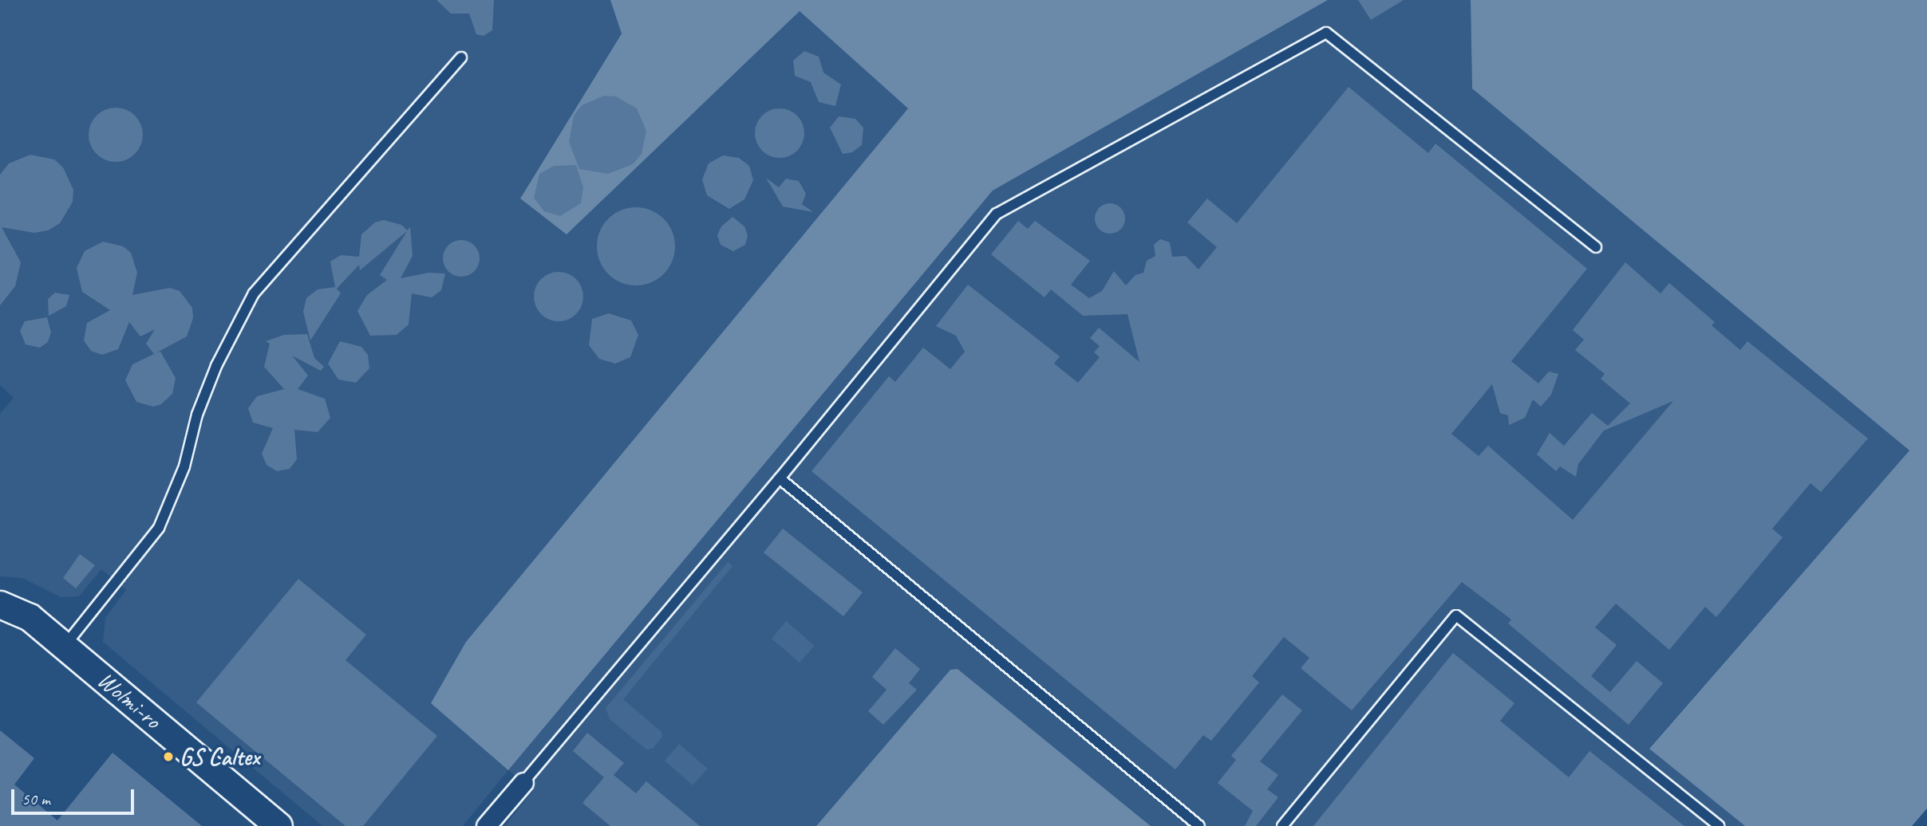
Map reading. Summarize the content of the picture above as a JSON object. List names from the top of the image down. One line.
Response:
{"streets":{"main road":["Wolmi-ro"]},"places":["GS Caltex"],"scale_bar":"50 m"}
